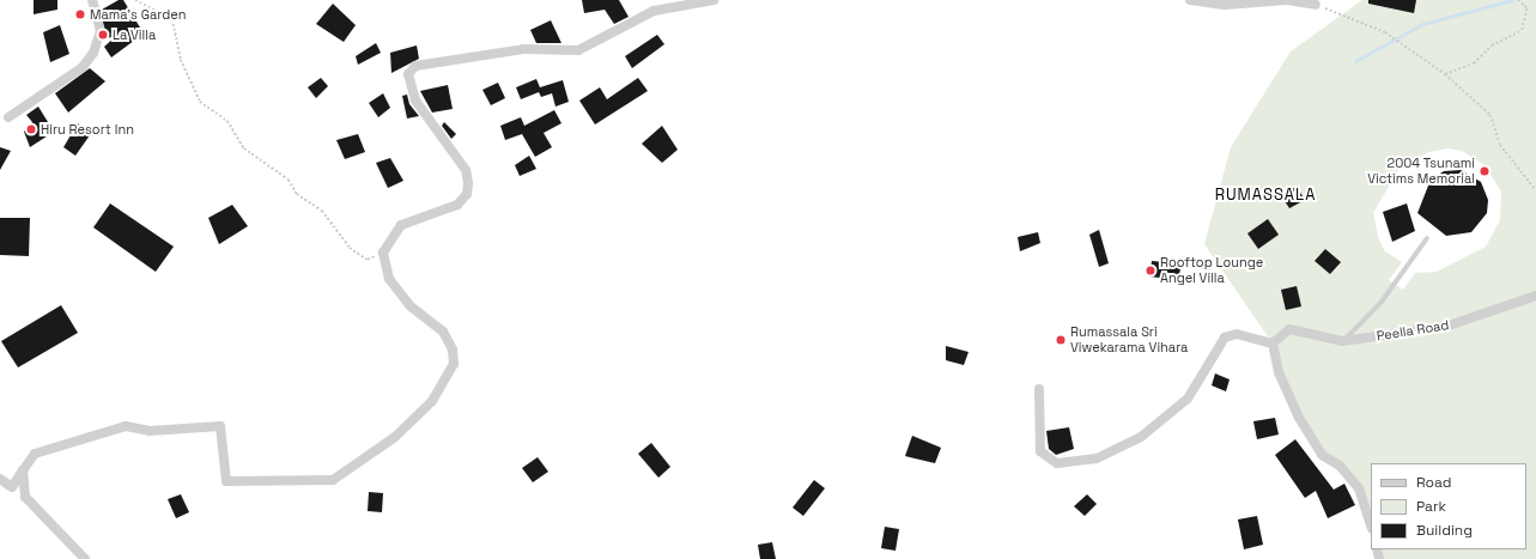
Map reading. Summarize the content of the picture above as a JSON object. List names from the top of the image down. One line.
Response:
{"streets":{"street":["Peella Road"]},"districts":["RUMASSALA"],"places":["Mama's Garden","La Villa","Hiru Resort Inn","2004 Tsunami Victims Memorial","Rooftop Lounge Angel Villa","Rumassala Sri Viwekarama Vihara"],"legend":["Road","Park","Building"]}
